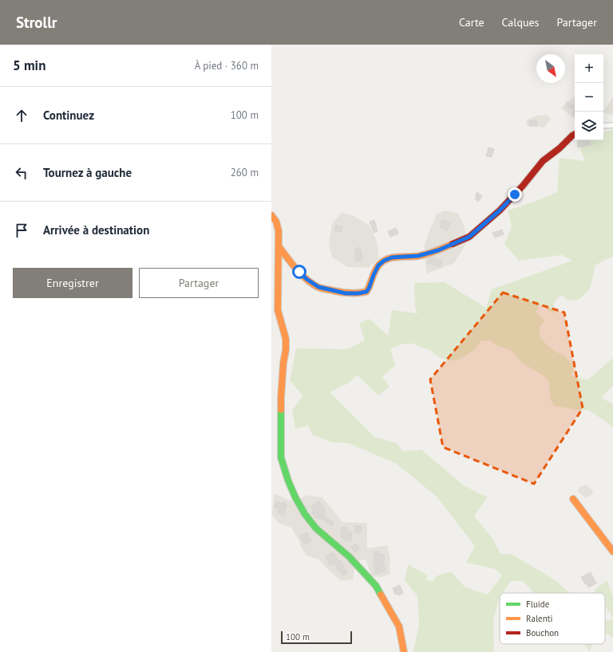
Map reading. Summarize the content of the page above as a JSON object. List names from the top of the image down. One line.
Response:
{"legend":["Fluide","Ralenti","Bouchon"],"scale_bar":"100 m","north":"bottom right","page":{"header":"Strollr","nav":["Carte","Calques","Partager"],"heading":["5 min","À pied · 360 m"],"map_buttons":["+","−"],"list":[["Continuez","100 m"],["Tournez à gauche","260 m"],"Arrivée à destination"],"buttons":["Enregistrer","Partager"],"scale":"100 m"}}
